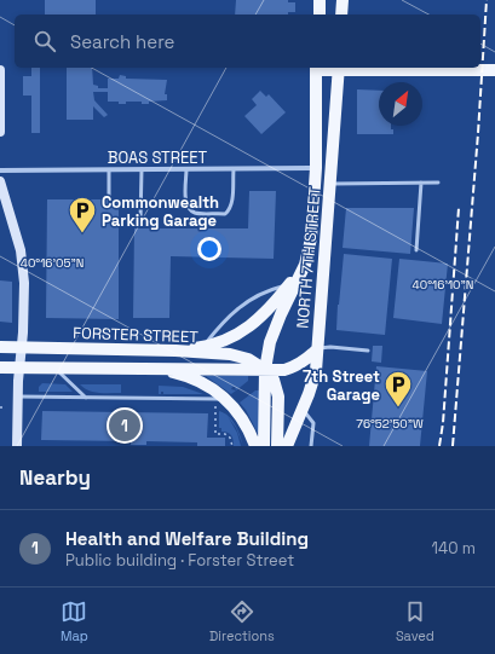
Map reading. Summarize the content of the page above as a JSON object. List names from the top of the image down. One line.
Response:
{"streets":{"main road":["NORTH 7TH STREET","FORSTER STREET"],"street":["BOAS STREET"]},"crossings":[["BOAS STREET","NORTH 7TH STREET"],["NORTH 7TH STREET","FORSTER STREET"]],"places":{"parking":["Commonwealth Parking Garage","7th Street Garage"]},"north":"top right","page":{"search":"Search here","pins":"1","heading":"Nearby","list":[{"mark":"1","name":"Health and Welfare Building","note":"Public building · Forster Street","value":"140 m"}],"nav":["Map","Directions","Saved"]},"coordinates":["40°16'05\"N","40°16'10\"N","76°52'50\"W"]}
